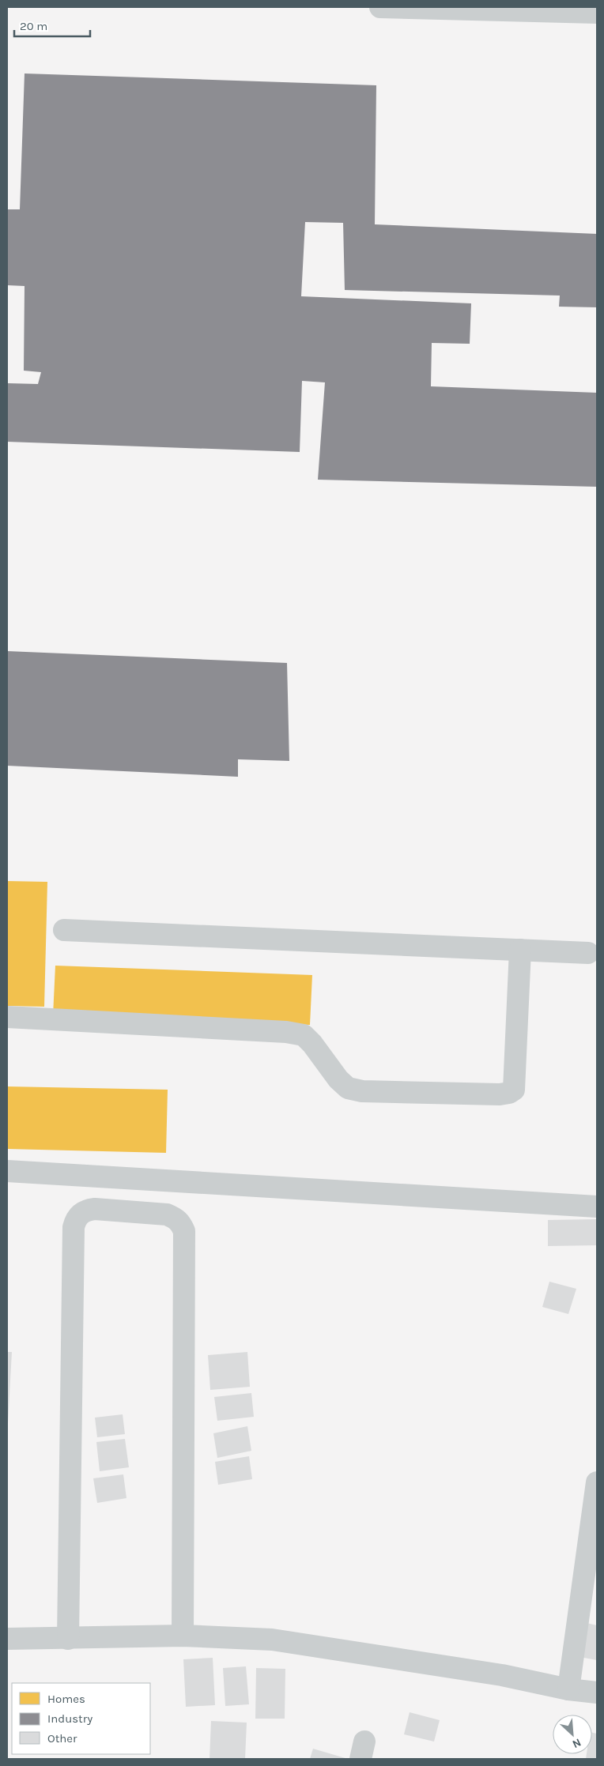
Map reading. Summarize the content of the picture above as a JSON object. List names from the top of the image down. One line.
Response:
{"legend":["Homes","Industry","Other"],"scale_bar":"20 m","north":"bottom right"}
